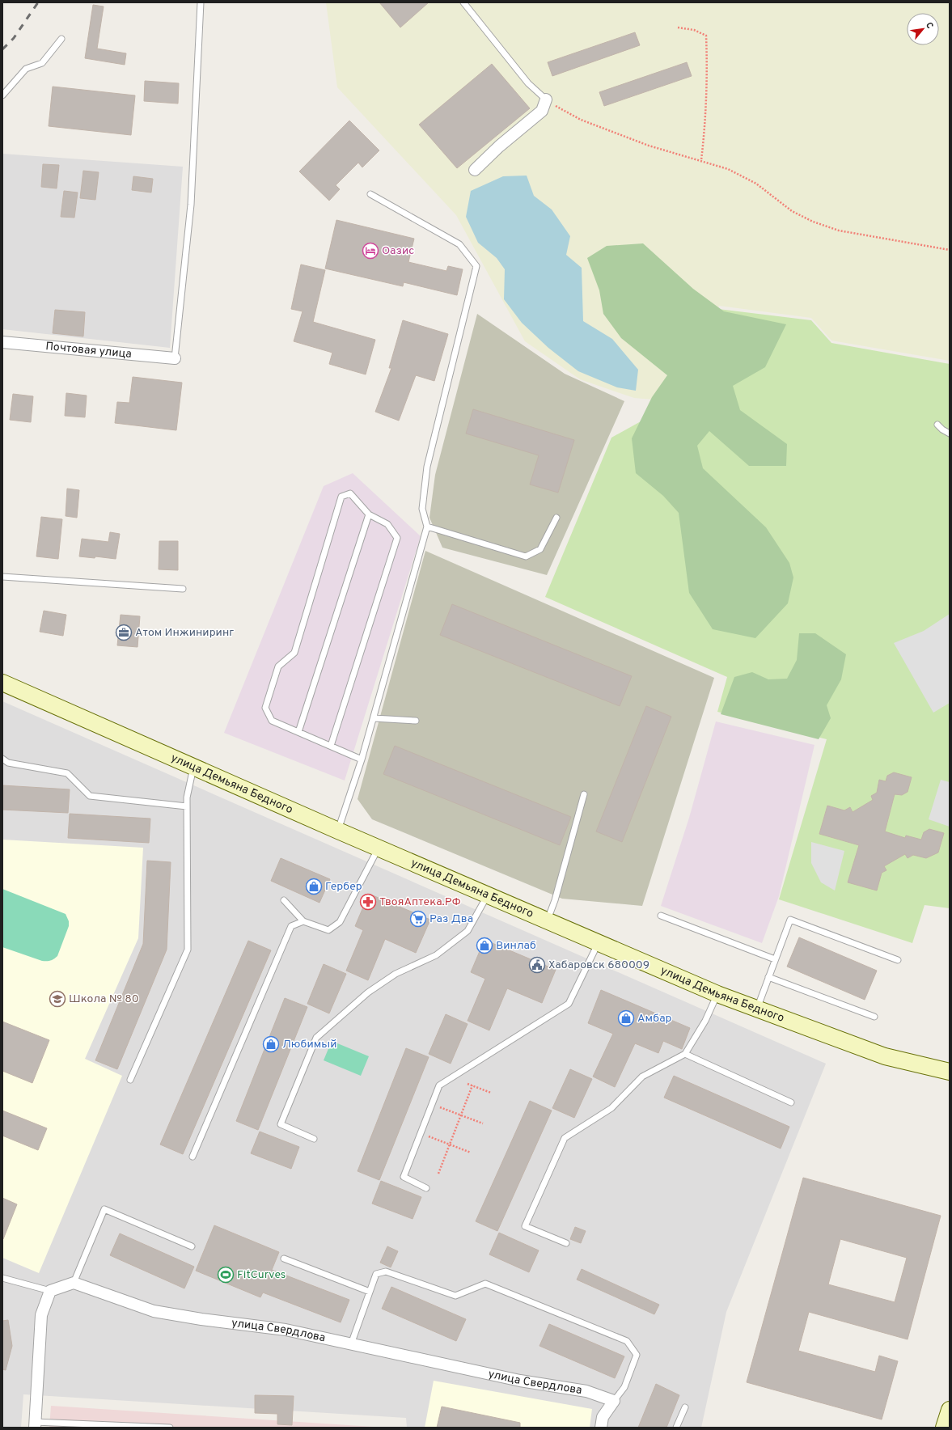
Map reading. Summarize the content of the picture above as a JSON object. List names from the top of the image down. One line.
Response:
{"streets":{"main road":["улица Демьяна Бедного"],"street":["Почтовая улица","улица Свердлова"]},"places":{"hotel":["Оазис"],"office":["Атом Инжиниринг"],"shop":["Гербер","Винлаб","Амбар","Любимый"],"pharmacy":["ТвояАптека.РФ"],"supermarket":["Раз Два"],"public building":["Хабаровск 680009"],"school or university":["Школа № 80"],"sports":["FitCurves"]},"north":"top right"}
